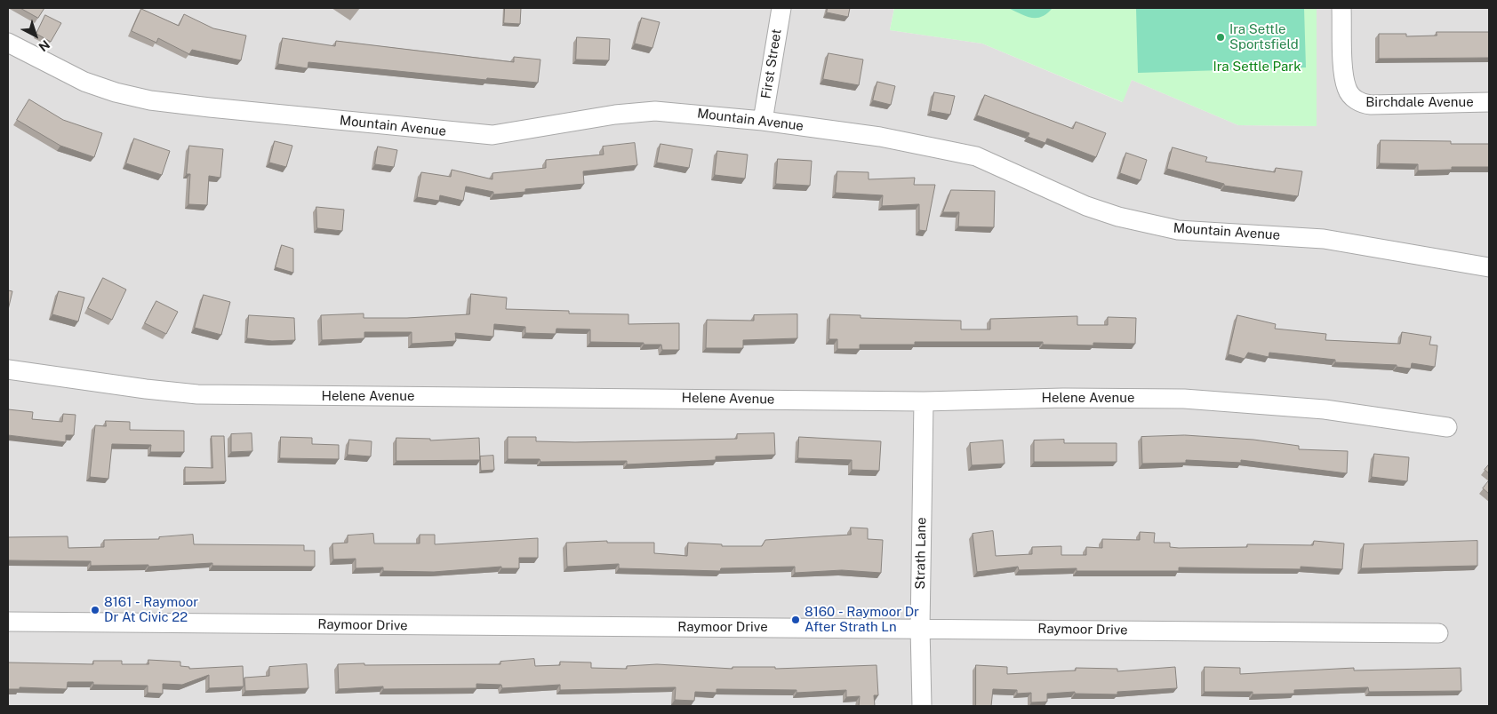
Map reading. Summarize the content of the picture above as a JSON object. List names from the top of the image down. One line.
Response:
{"streets":{"street":["First Street","Birchdale Avenue","Mountain Avenue","Helene Avenue","Strath Lane","Raymoor Drive"]},"crossings":[["First Street","Mountain Avenue"],["Helene Avenue","Strath Lane"],["Strath Lane","Raymoor Drive"]],"parks":["Ira Settle Park"],"places":["Ira Settle Sportsfield","8161 - Raymoor Dr At Civic 22","8160 - Raymoor Dr After Strath Ln"],"north":"bottom right"}
